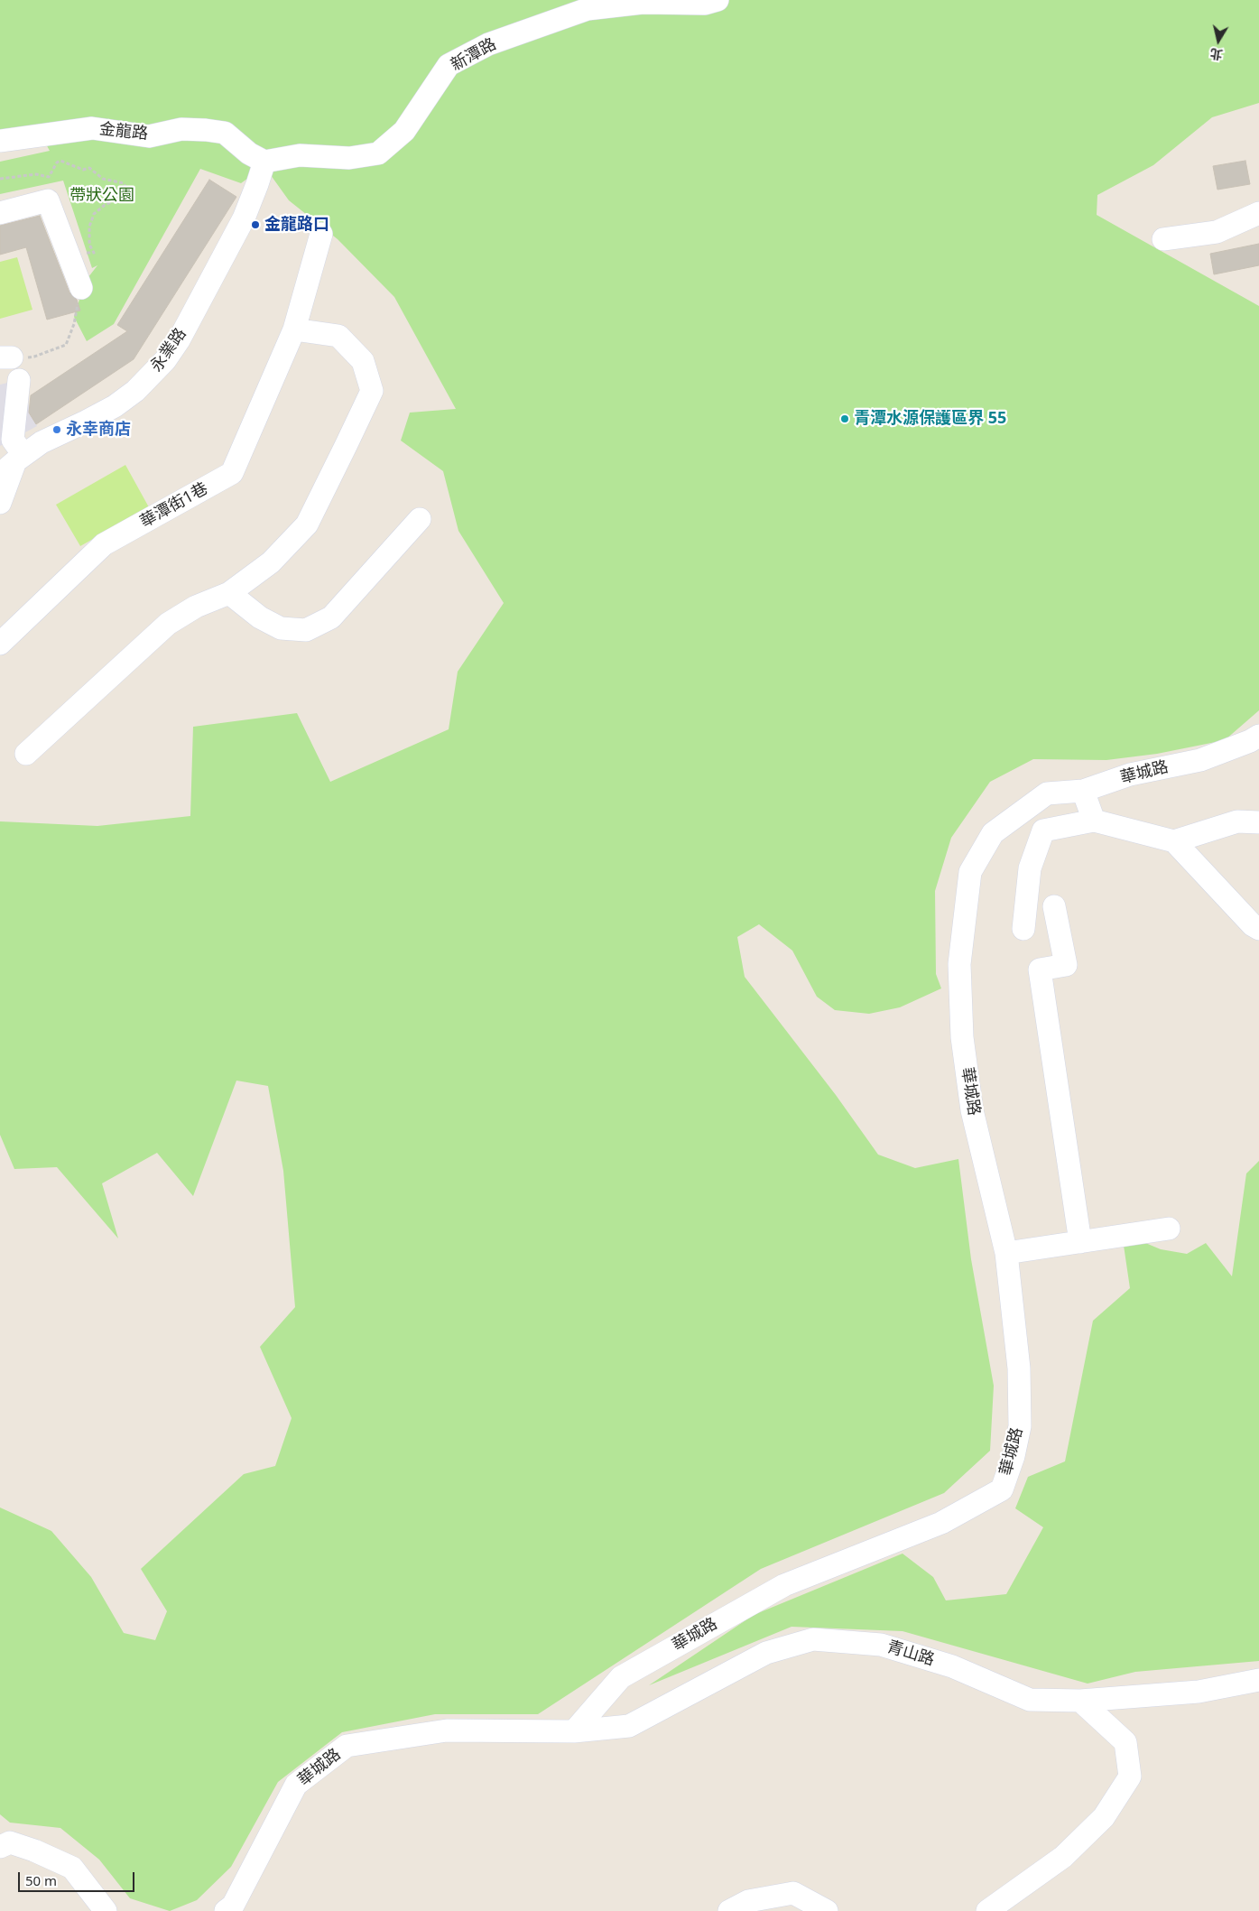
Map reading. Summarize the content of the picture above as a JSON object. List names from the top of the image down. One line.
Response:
{"streets":{"street":["新潭路","金龍路","永業路","華潭街1巷","華城路","青山路"]},"crossings":[["新潭路","金龍路"],["新潭路","永業路"],["金龍路","永業路"],["華城路","青山路"]],"parks":["帶狀公園"],"places":["金龍路口","青潭水源保護區界 55","永幸商店"],"scale_bar":"50 m","north":"bottom"}
